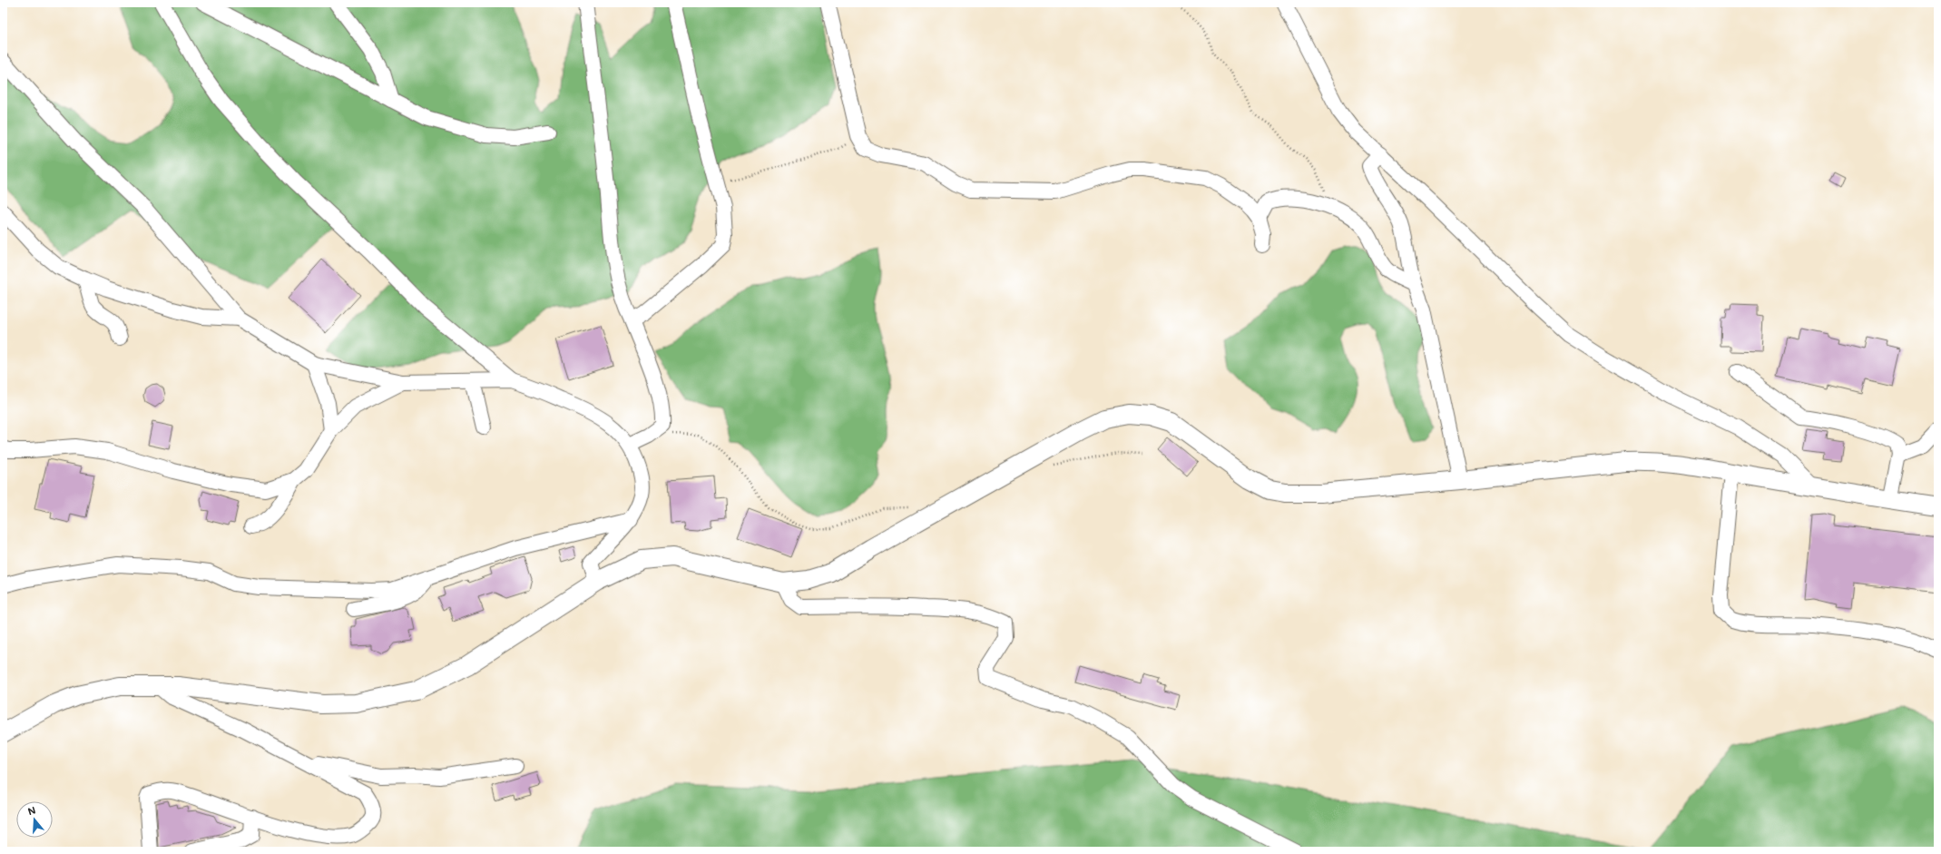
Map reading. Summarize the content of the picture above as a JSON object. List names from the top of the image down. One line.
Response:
{"north":"top"}
